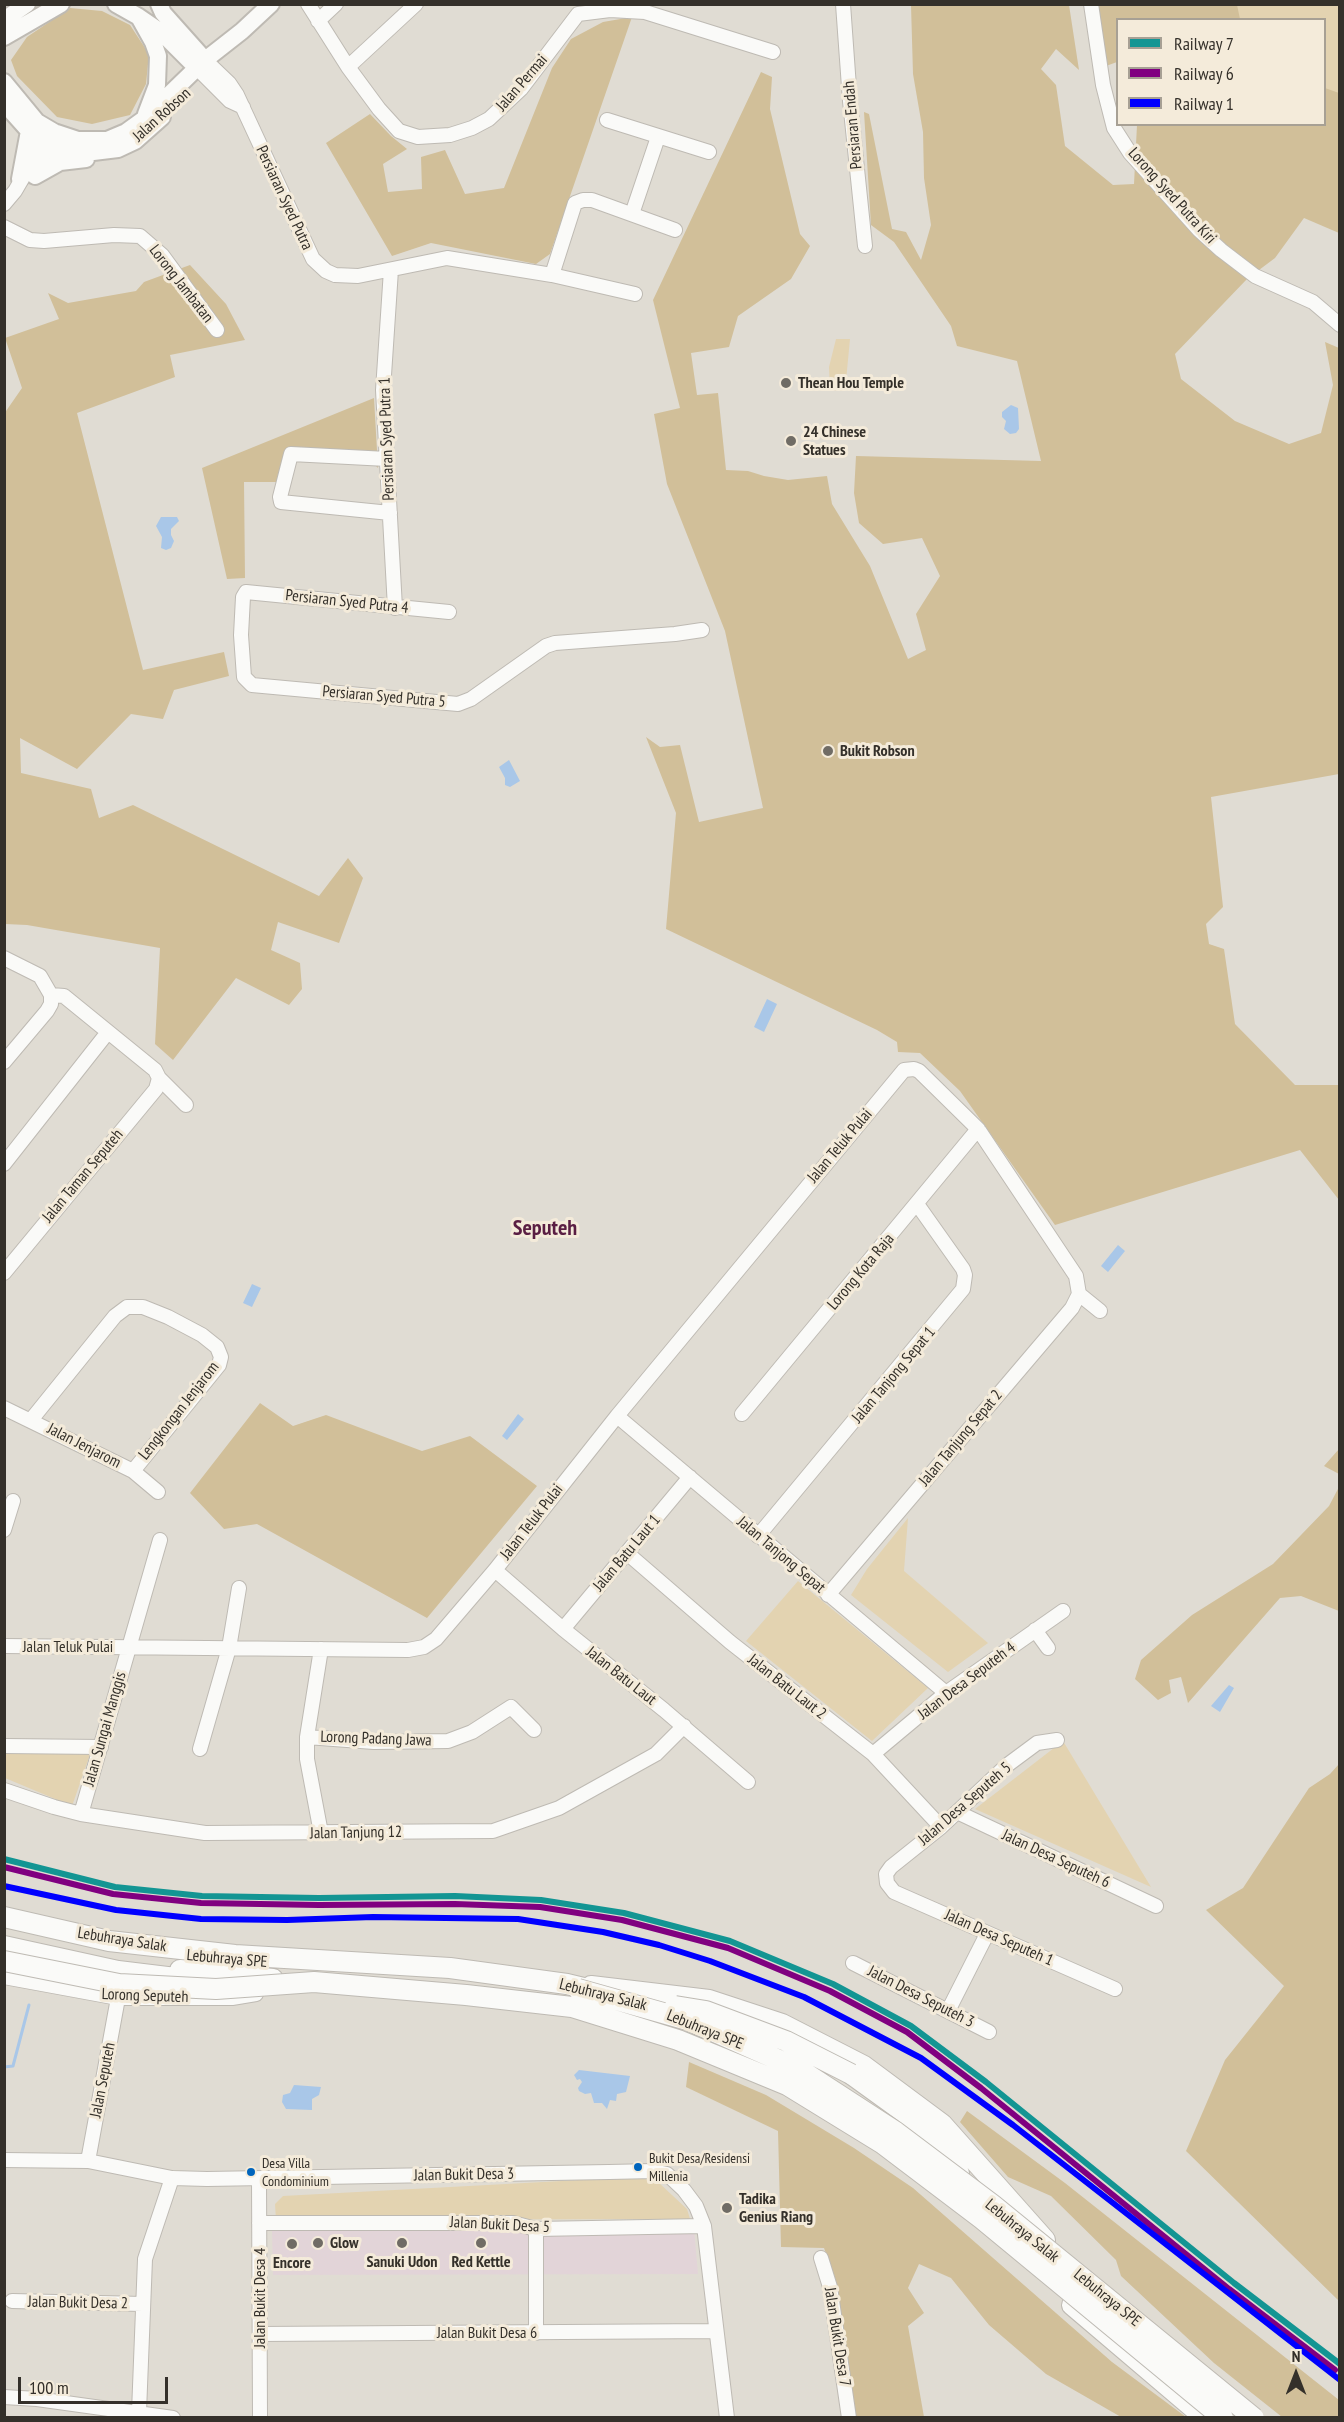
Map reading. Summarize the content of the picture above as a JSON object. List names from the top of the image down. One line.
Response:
{"streets":{"highway":["Lebuhraya Salak","Lebuhraya SPE"],"main road":["Jalan Robson"],"street":["Jalan Permai","Persiaran Endah","Lorong Syed Putra Kiri","Persiaran Syed Putra","Lorong Jambatan","Persiaran Syed Putra 1","Persiaran Syed Putra 4","Persiaran Syed Putra 5","Jalan Teluk Pulai","Jalan Taman Seputeh","Lorong Kota Raja","Jalan Tanjong Sepat 1","Lengkongan Jenjarom","Jalan Tanjung Sepat 2","Jalan Jenjarom","Jalan Batu Laut 1","Jalan Tanjong Sepat","Jalan Batu Laut","Jalan Desa Seputeh 4","Jalan Batu Laut 2","Jalan Sungai Manggis","Lorong Padang Jawa","Jalan Desa Seputeh 5","Jalan Tanjung 12","Jalan Desa Seputeh 6","Jalan Desa Seputeh 1","Lorong Seputeh","Jalan Desa Seputeh 3","Jalan Seputeh","Jalan Bukit Desa 3","Jalan Bukit Desa 5","Jalan Bukit Desa 4","Jalan Bukit Desa 2","Jalan Bukit Desa 6","Jalan Bukit Desa 7"]},"crossings":[["Jalan Robson","Persiaran Syed Putra"],["Persiaran Syed Putra","Persiaran Syed Putra 1"],["Persiaran Syed Putra 1","Persiaran Syed Putra 4"],["Persiaran Syed Putra 4","Persiaran Syed Putra 5"],["Jalan Teluk Pulai","Lorong Kota Raja"],["Jalan Teluk Pulai","Jalan Tanjong Sepat"],["Jalan Teluk Pulai","Jalan Batu Laut"],["Jalan Teluk Pulai","Jalan Sungai Manggis"],["Lorong Kota Raja","Jalan Tanjong Sepat 1"],["Jalan Tanjong Sepat 1","Jalan Tanjong Sepat"],["Lengkongan Jenjarom","Jalan Jenjarom"],["Jalan Tanjung Sepat 2","Jalan Tanjong Sepat"],["Jalan Batu Laut 1","Jalan Tanjong Sepat"],["Jalan Batu Laut 1","Jalan Batu Laut"],["Jalan Batu Laut 1","Jalan Batu Laut 2"],["Jalan Tanjong Sepat","Jalan Desa Seputeh 4"],["Jalan Batu Laut","Jalan Tanjung 12"],["Jalan Desa Seputeh 4","Jalan Batu Laut 2"],["Jalan Batu Laut 2","Jalan Desa Seputeh 5"],["Jalan Sungai Manggis","Jalan Tanjung 12"],["Jalan Desa Seputeh 5","Jalan Desa Seputeh 6"],["Jalan Desa Seputeh 5","Jalan Desa Seputeh 1"],["Lebuhraya Salak","Lebuhraya SPE"],["Lebuhraya Salak","Lorong Seputeh"],["Lorong Seputeh","Jalan Seputeh"],["Jalan Seputeh","Jalan Bukit Desa 3"],["Jalan Bukit Desa 3","Jalan Bukit Desa 5"],["Jalan Bukit Desa 3","Jalan Bukit Desa 4"],["Jalan Bukit Desa 3","Jalan Bukit Desa 6"],["Jalan Bukit Desa 5","Jalan Bukit Desa 4"],["Jalan Bukit Desa 4","Jalan Bukit Desa 6"]],"districts":["Seputeh"],"places":["Thean Hou Temple","24 Chinese Statues","Bukit Robson","Bukit Desa/Residensi Millenia","Desa Villa Condominium","Tadika Genius Riang","Glow","Sanuki Udon","Red Kettle","Encore"],"lines":["rail line 7","rail line 6","rail line 1"],"legend":["Railway 7","Railway 6","Railway 1"],"scale_bar":"100 m","north":"top"}
